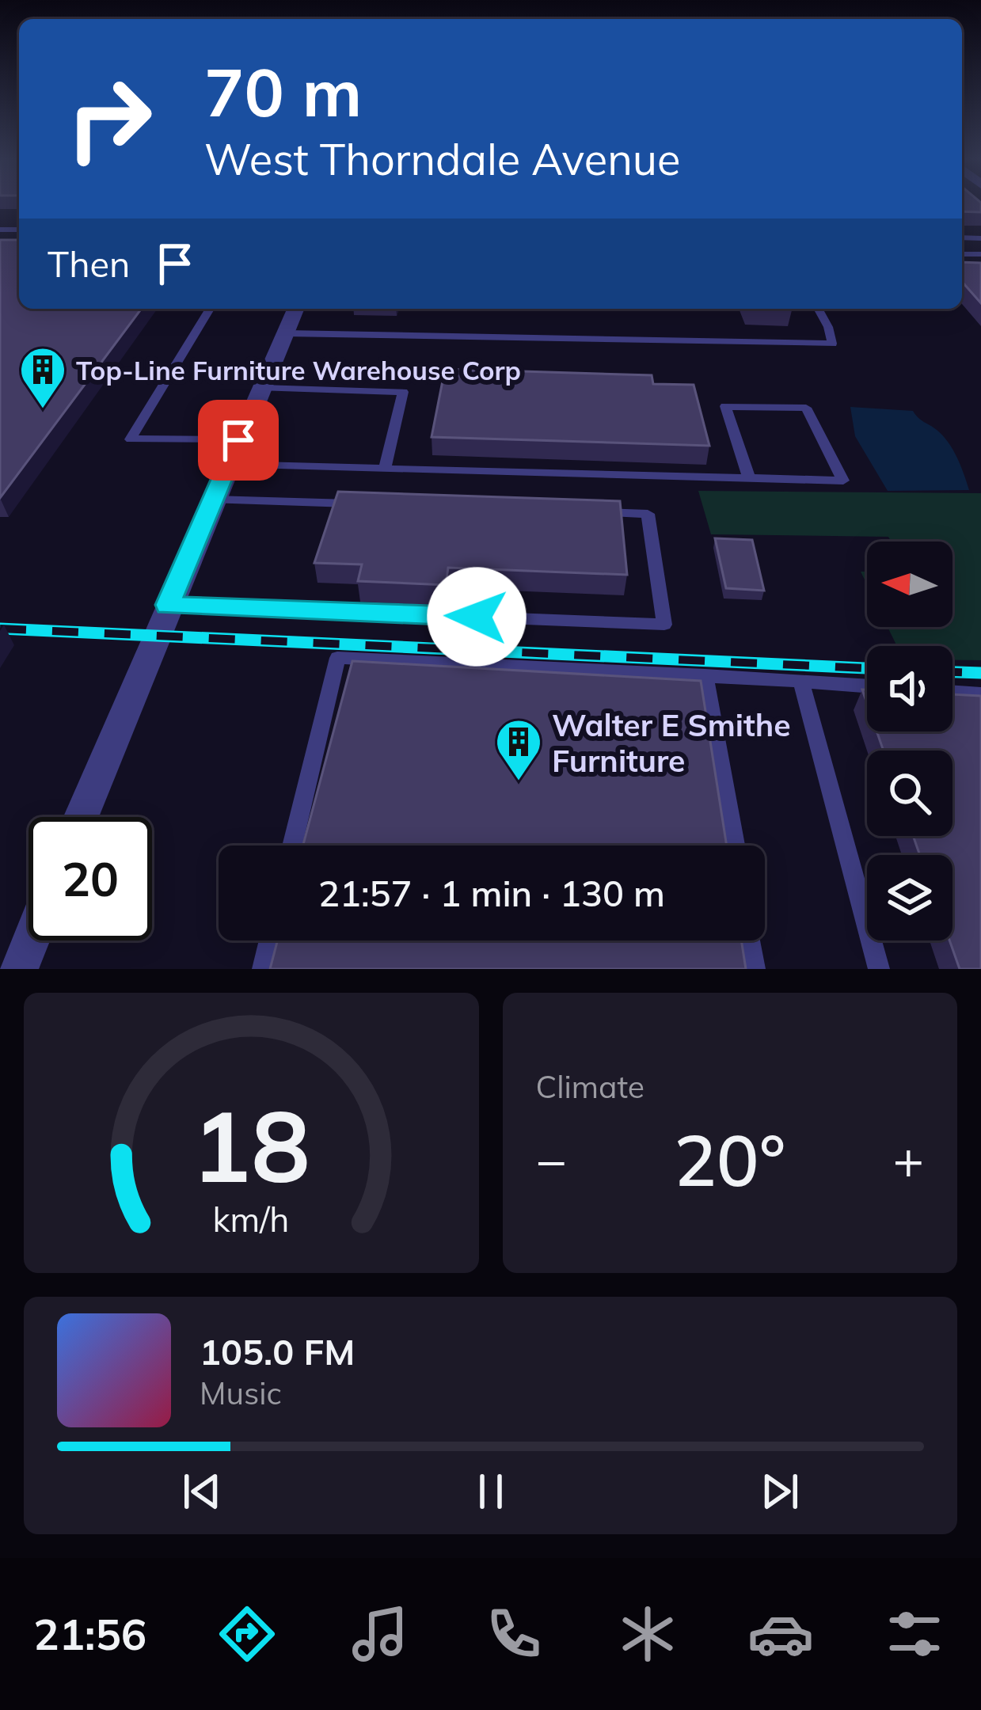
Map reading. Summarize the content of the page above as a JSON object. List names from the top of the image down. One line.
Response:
{"places":{"building":["Top-Line Furniture Warehouse Corp","Walter E Smithe Furniture"]},"north":"left","page":{"turn":["70 m","West Thorndale Avenue"],"then":"Then","limit":"20","trip":"21:57 · 1 min · 130 m","tile":"Climate","heat":["−","20°","+"],"song":["105.0 FM","Music"],"tabs":"21:56","gauge":["18","km/h"]}}
